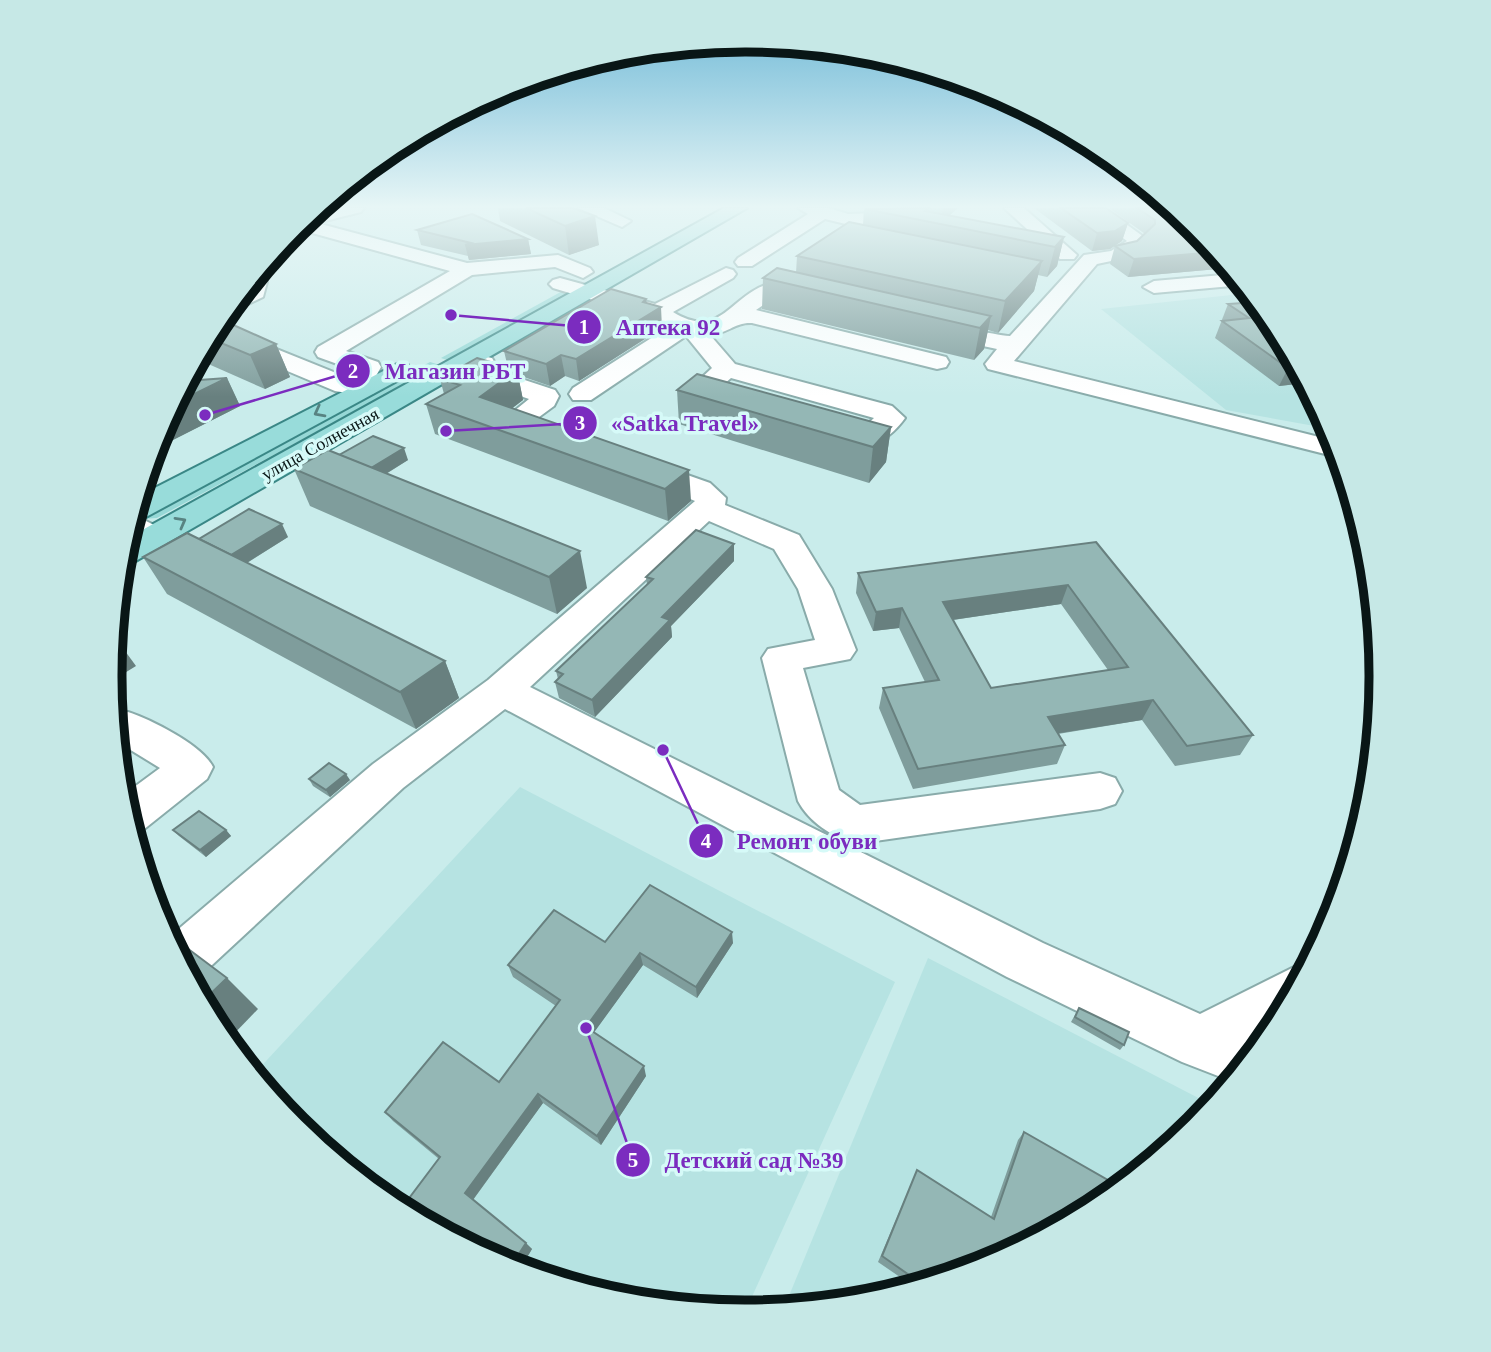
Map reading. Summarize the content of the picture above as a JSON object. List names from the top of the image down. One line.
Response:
{"streets":{"main road":["улица Солнечная"]},"places":["Аптека 92","Магазин РБТ","«Satka Travel»","Ремонт обуви","Детский сад №39"]}
